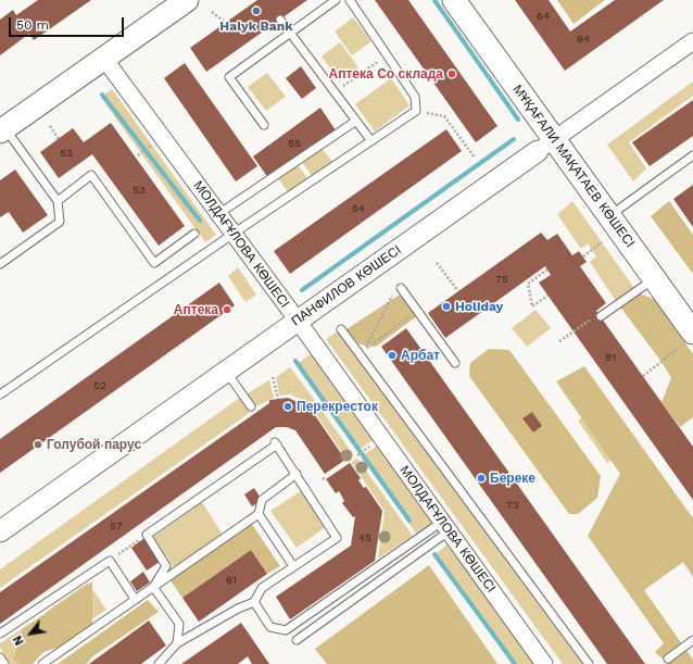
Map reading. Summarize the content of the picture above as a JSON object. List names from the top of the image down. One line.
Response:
{"streets":{"main road":["МҰҚАҒАЛИ МАҚАТАЕВ КӨШЕСІ"],"street":["МОЛДАҒҰЛОВА КӨШЕСІ","ПАНФИЛОВ КӨШЕСІ"]},"crossings":[["МҰҚАҒАЛИ МАҚАТАЕВ КӨШЕСІ","ПАНФИЛОВ КӨШЕСІ"],["МОЛДАҒҰЛОВА КӨШЕСІ","ПАНФИЛОВ КӨШЕСІ"]],"places":["Halyk Bank","Аптека Со склада","Holiday","Аптека","Арбат","Перекресток","Голубой парус","Береке"],"house_numbers":["64","64","55","53","53","54","75","81","52","73","57","45","61"],"scale_bar":"50 m","north":"bottom left"}
